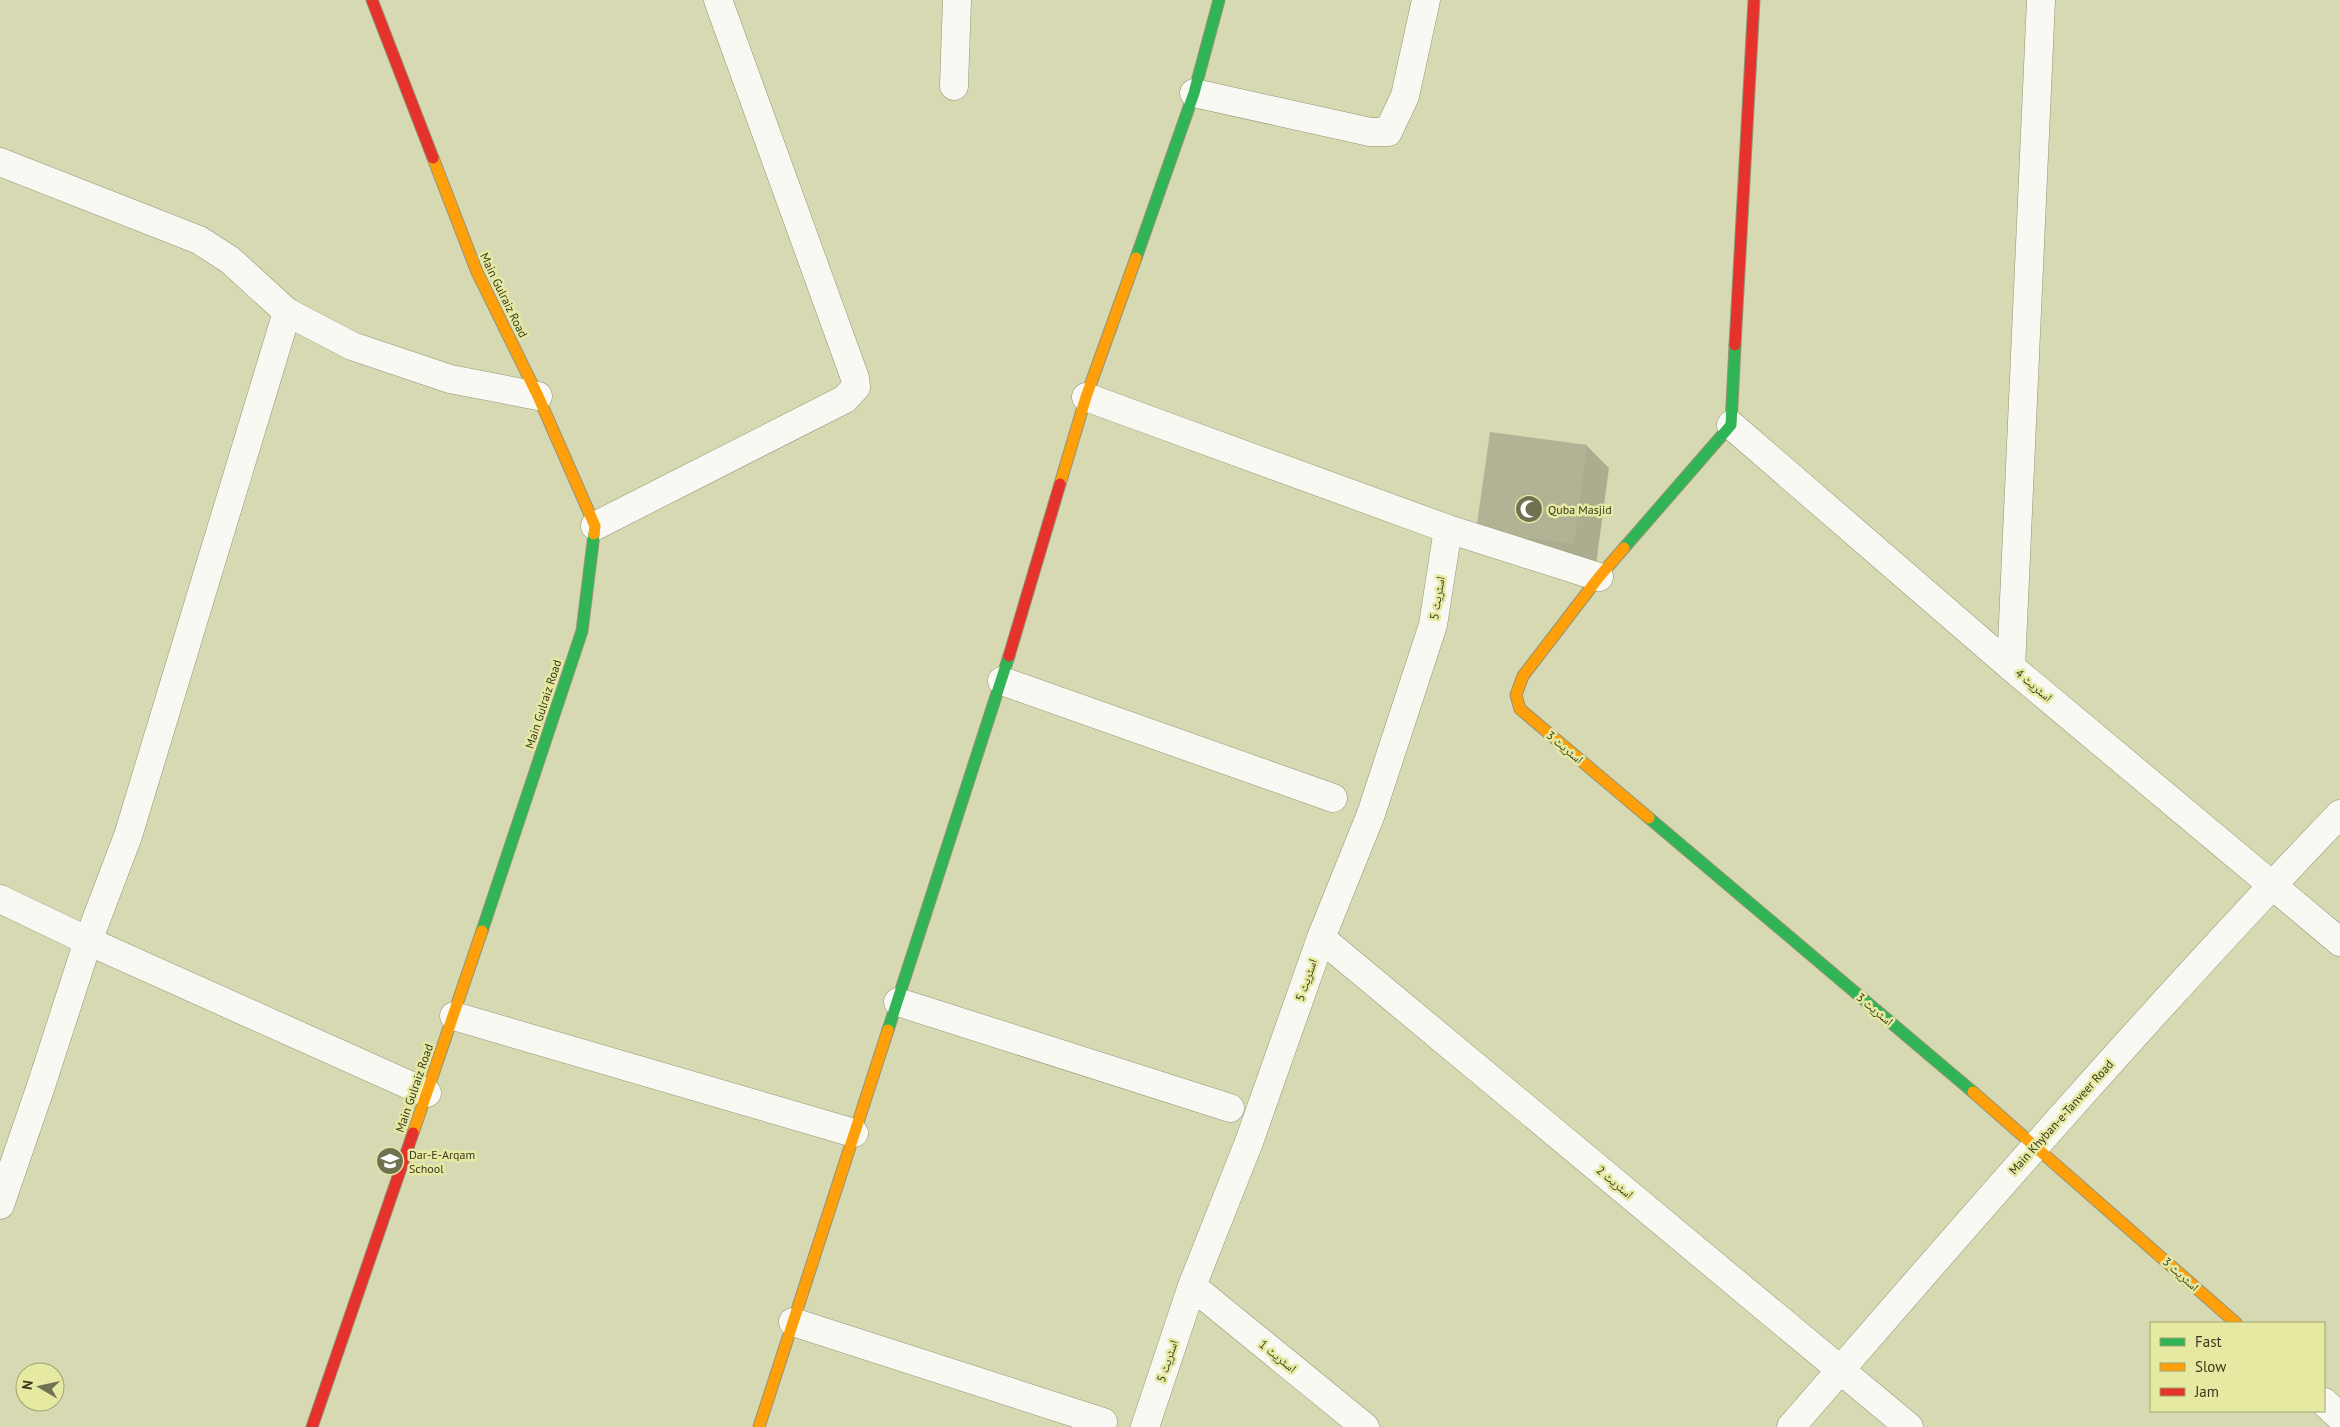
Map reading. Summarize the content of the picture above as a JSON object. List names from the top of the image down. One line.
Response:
{"streets":{"street":["Main Gulraiz Road","اسٹریٹ 5","اسٹریٹ 4","اسٹریٹ 3","Main Khyban-e-Tanveer Road","اسٹریٹ 2","اسٹریٹ 1"]},"crossings":[["اسٹریٹ 5","اسٹریٹ 2"],["اسٹریٹ 5","اسٹریٹ 1"],["اسٹریٹ 4","Main Khyban-e-Tanveer Road"],["اسٹریٹ 3","Main Khyban-e-Tanveer Road"],["Main Khyban-e-Tanveer Road","اسٹریٹ 2"]],"places":{"mosque":["Quba Masjid"],"school or university":["Dar-E-Arqam School"]},"legend":["Fast","Slow","Jam"],"north":"left"}
